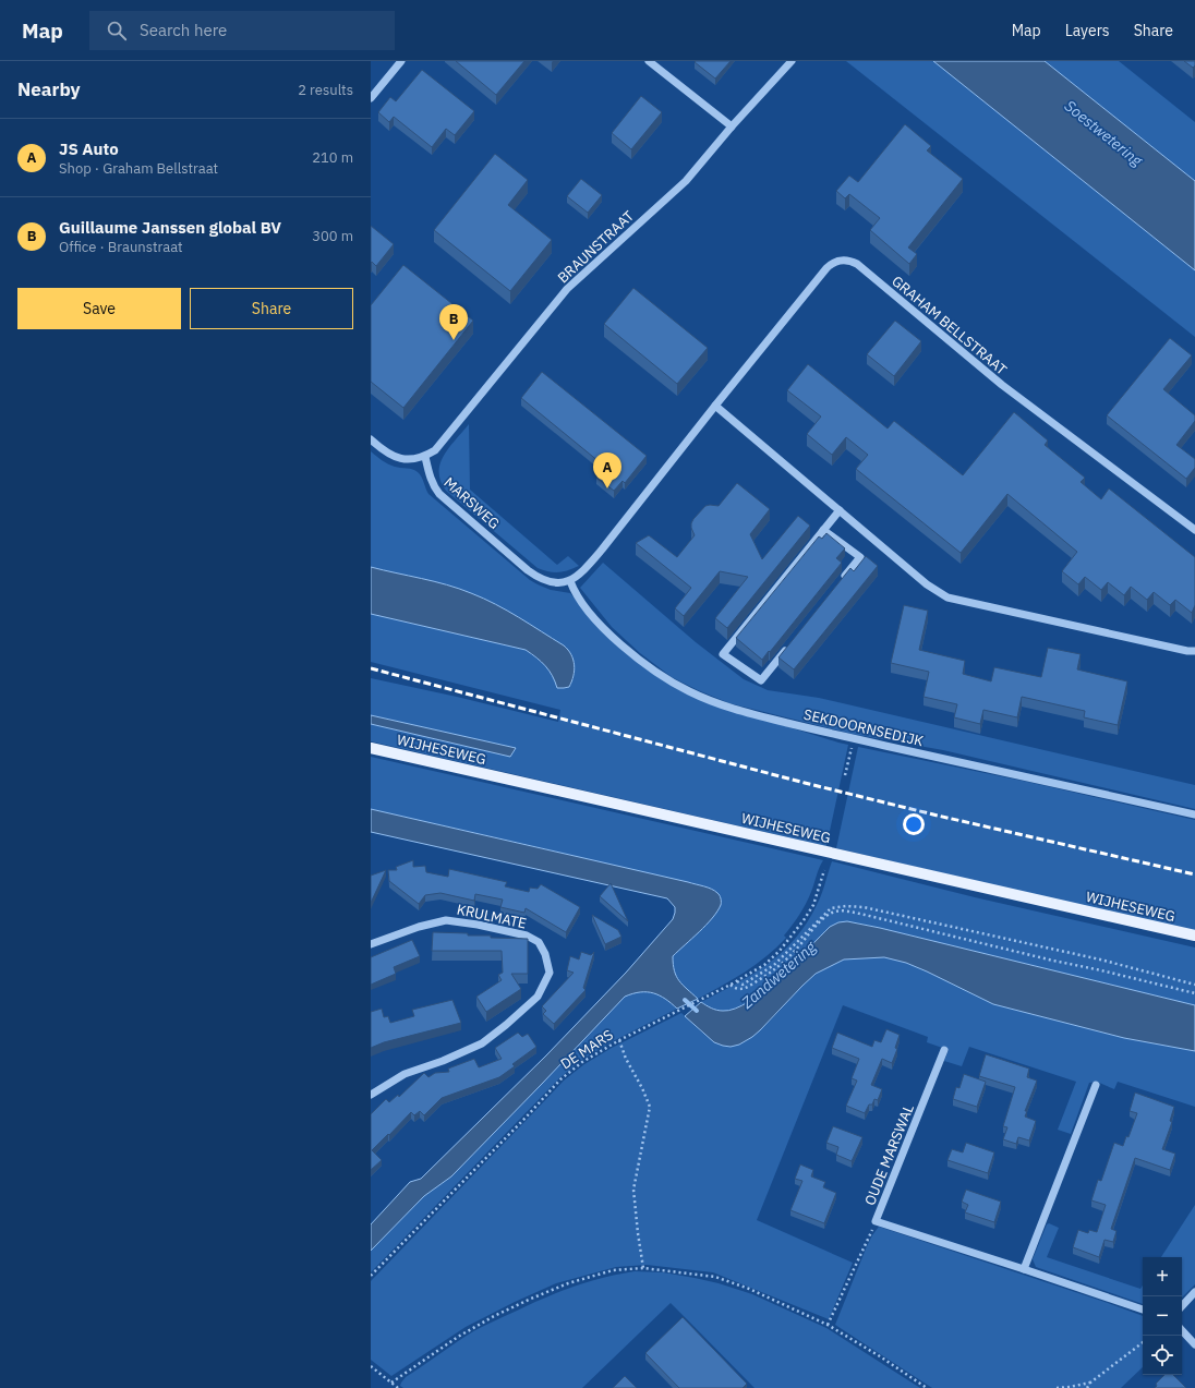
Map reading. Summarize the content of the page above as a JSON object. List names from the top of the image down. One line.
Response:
{"streets":{"main road":["WIJHESEWEG"],"street":["BRAUNSTRAAT","GRAHAM BELLSTRAAT","MARSWEG","SEKDOORNSEDIJK","KRULMATE","OUDE MARSWAL"],"path":["DE MARS"]},"crossings":[["BRAUNSTRAAT","MARSWEG"],["GRAHAM BELLSTRAAT","MARSWEG"],["GRAHAM BELLSTRAAT","SEKDOORNSEDIJK"],["MARSWEG","SEKDOORNSEDIJK"]],"water":["Soestwetering","Zandwetering"],"page":{"header":"Map","search":"Search here","nav":["Map","Layers","Share"],"heading":["Nearby","2 results"],"list":[{"mark":"A","name":"JS Auto","note":"Shop · Graham Bellstraat","value":"210 m"},{"mark":"B","name":"Guillaume Janssen global BV","note":"Office · Braunstraat","value":"300 m"}],"buttons":["Save","Share"],"pins":["B","A"],"map_buttons":["+","−"]}}
